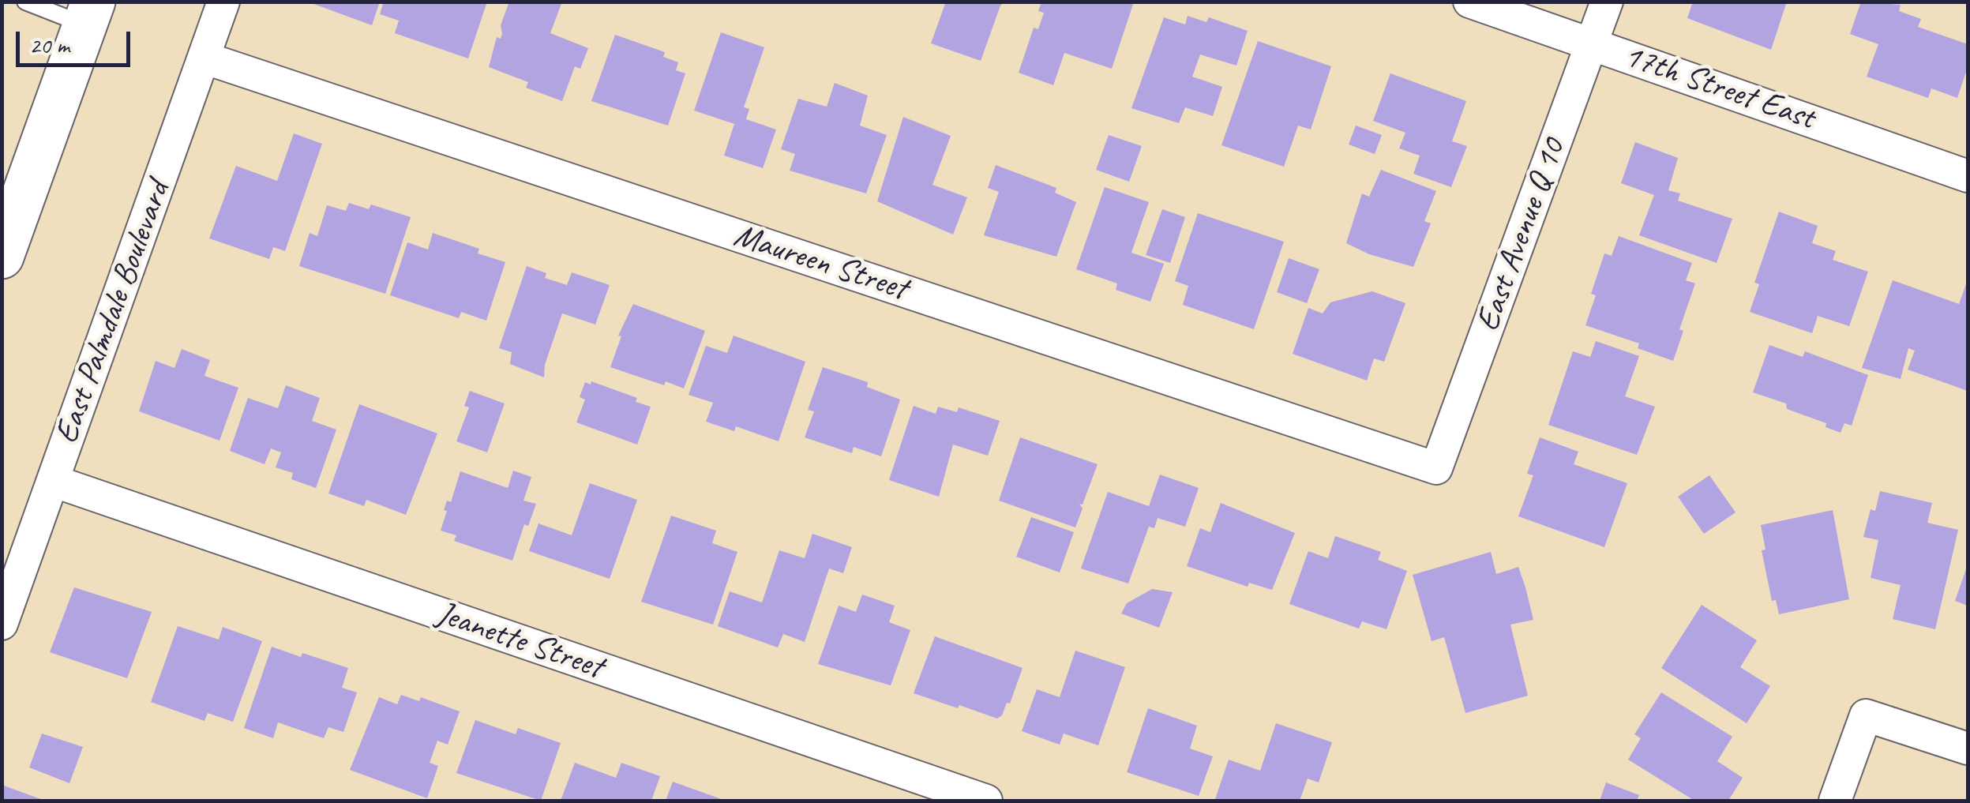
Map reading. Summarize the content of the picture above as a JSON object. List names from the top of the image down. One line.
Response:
{"streets":{"street":["17th Street East","East Avenue Q 10","Maureen Street","East Palmdale Boulevard","Jeanette Street"]},"crossings":[["17th Street East","East Avenue Q 10"],["East Avenue Q 10","Maureen Street"],["Maureen Street","East Palmdale Boulevard"],["East Palmdale Boulevard","Jeanette Street"]],"scale_bar":"20 m"}
